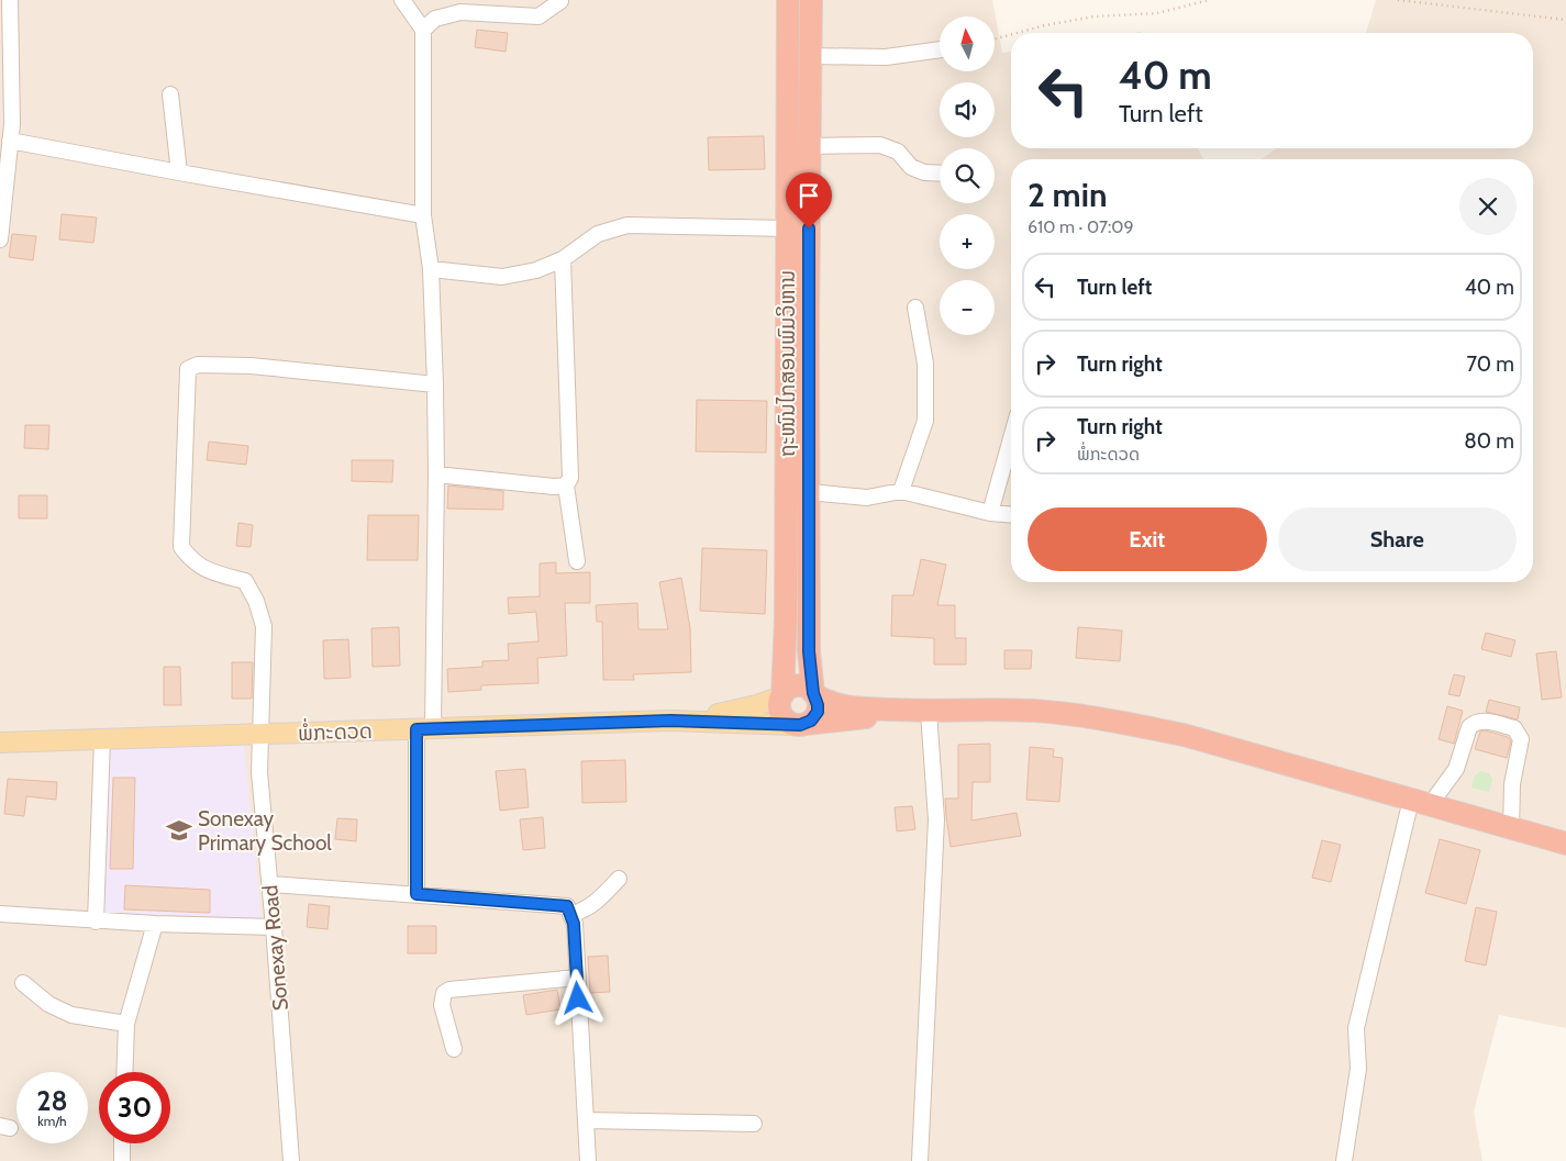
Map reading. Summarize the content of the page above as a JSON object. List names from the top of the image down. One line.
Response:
{"streets":{"highway":["ຖະໜົນໄກສອນພົມວິຫານ"],"main road":["ພໍ່ກະດວດ"],"street":["Sonexay Road"]},"crossings":[["ພໍ່ກະດວດ","Sonexay Road"]],"places":{"school or university":["Sonexay Primary School"]},"north":"top","page":{"map_buttons":["+","−"],"turn":["40 m","Turn left"],"heading":["2 min","610 m · 07:09"],"list":[{"name":"Turn left","value":"40 m"},{"name":"Turn right","value":"70 m"},{"name":"Turn right","note":"ພໍ່ກະດວດ","value":"80 m"}],"buttons":["Exit","Share"],"speed":"28 km/h","limit":"30"}}
